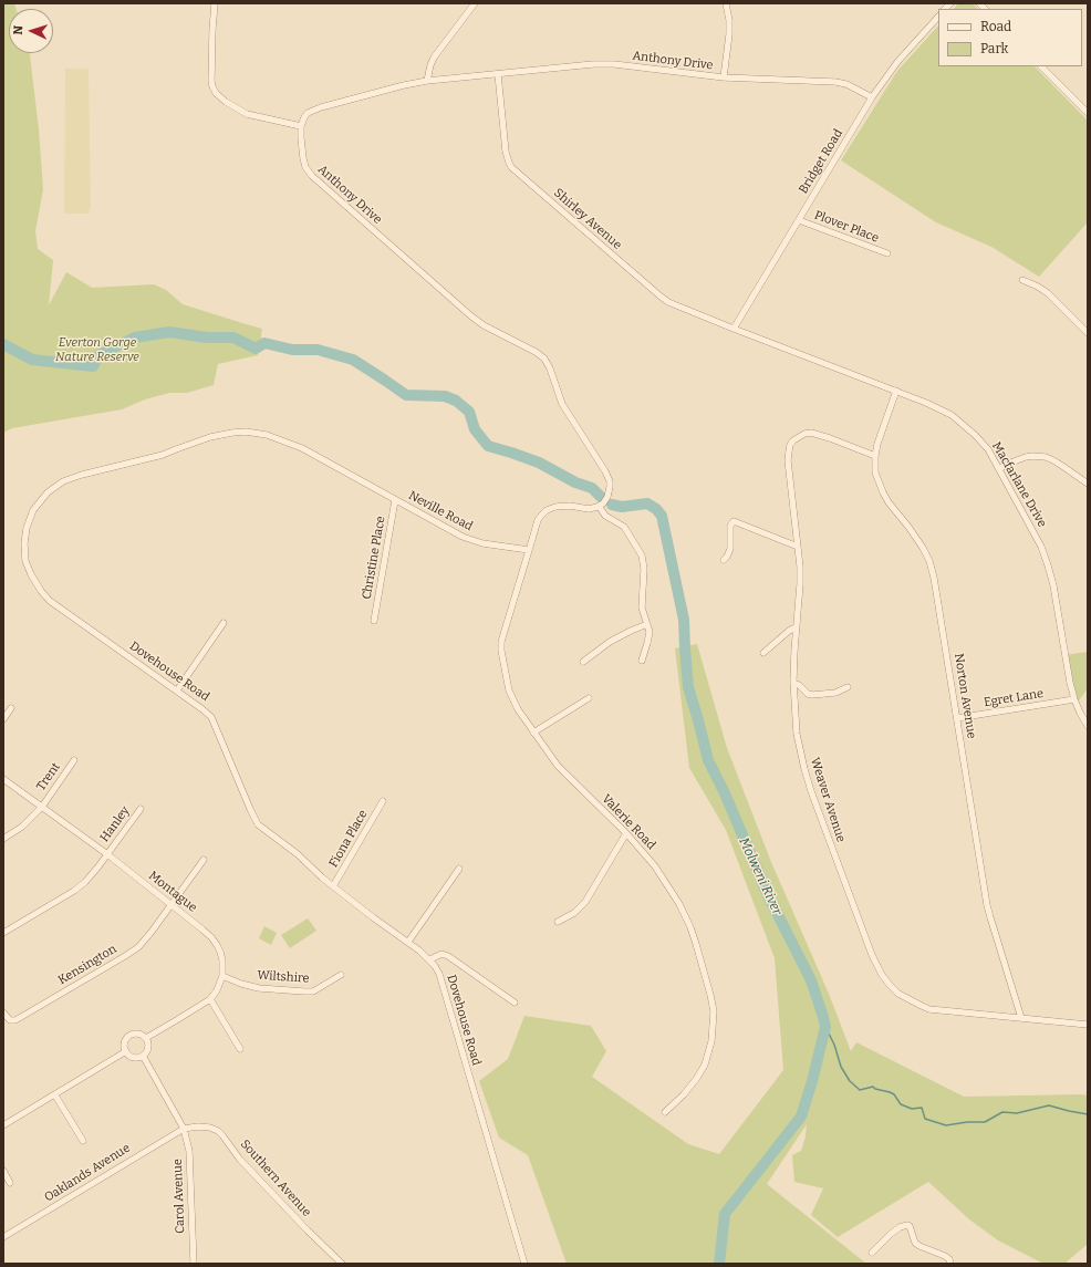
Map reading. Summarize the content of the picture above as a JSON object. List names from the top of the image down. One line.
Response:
{"streets":{"street":["Anthony Drive","Bridget Road","Shirley Avenue","Plover Place","Macfarlane Drive","Neville Road","Christine Place","Dovehouse Road","Norton Avenue","Egret Lane","Trent","Weaver Avenue","Valerie Road","Hanley","Fiona Place","Montague","Kensington","Wiltshire","Oaklands Avenue","Southern Avenue","Carol Avenue"]},"crossings":[["Anthony Drive","Bridget Road"],["Anthony Drive","Shirley Avenue"],["Bridget Road","Shirley Avenue"],["Bridget Road","Plover Place"],["Bridget Road","Macfarlane Drive"],["Shirley Avenue","Macfarlane Drive"],["Macfarlane Drive","Norton Avenue"],["Macfarlane Drive","Egret Lane"],["Neville Road","Christine Place"],["Neville Road","Dovehouse Road"],["Neville Road","Valerie Road"],["Christine Place","Dovehouse Road"],["Dovehouse Road","Fiona Place"],["Norton Avenue","Egret Lane"],["Norton Avenue","Weaver Avenue"],["Trent","Montague"],["Hanley","Montague"],["Montague","Kensington"],["Montague","Wiltshire"],["Oaklands Avenue","Southern Avenue"],["Oaklands Avenue","Carol Avenue"],["Southern Avenue","Carol Avenue"]],"water":["Molweni River"],"parks":["Everton Gorge Nature Reserve"],"legend":["Road","Park"],"north":"left"}
